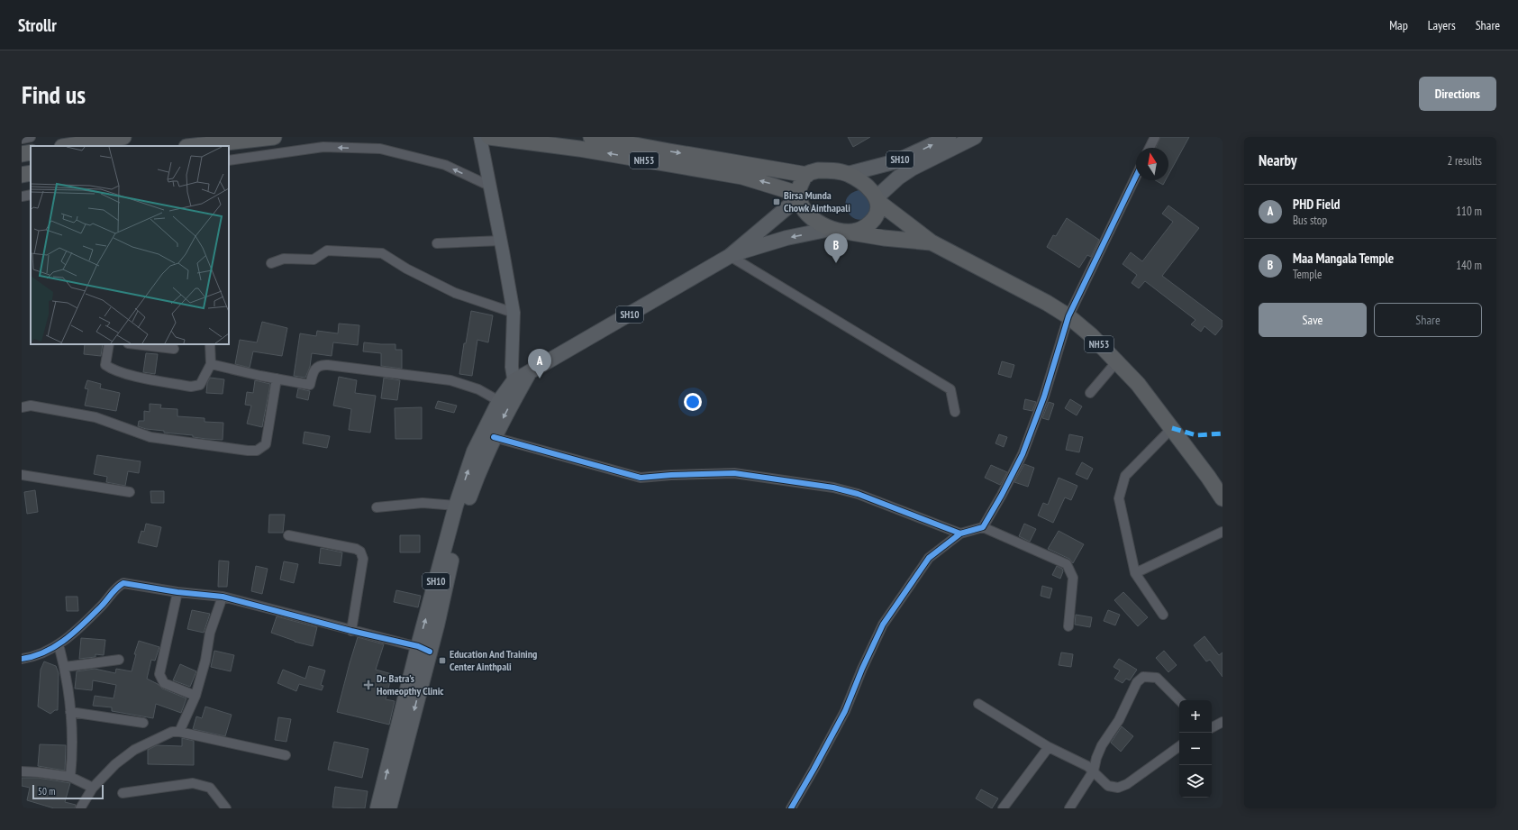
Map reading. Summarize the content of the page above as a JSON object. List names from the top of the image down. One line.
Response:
{"streets":{"highway":["NH53"],"main road":["SH10"]},"crossings":[["SH10","NH53"]],"places":{"transit":["Birsa Munda Chowk Ainthapali","Education And Training Center Ainthpali"],"health":["Dr. Batra's Homeopthy Clinic"]},"scale_bar":"50 m","north":"top","page":{"header":"Strollr","nav":["Map","Layers","Share"],"buttons":["Directions",["Save","Share"]],"title":"Find us","heading":["Nearby","2 results"],"list":[{"mark":"A","name":"PHD Field","note":"Bus stop","value":"110 m"},{"mark":"B","name":"Maa Mangala Temple","note":"Temple","value":"140 m"}],"pins":["B","A"],"map_buttons":["+","−"],"scale":"50 m"}}
